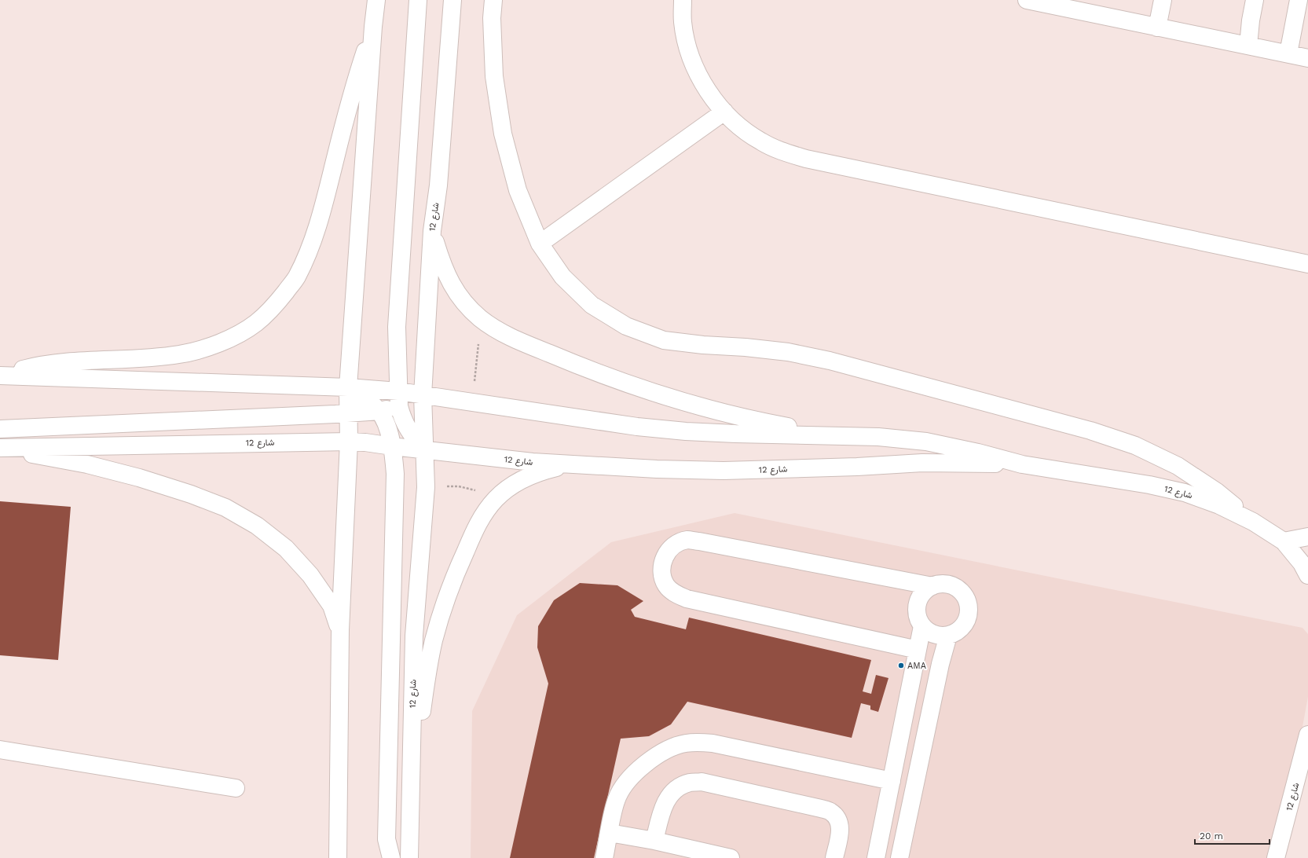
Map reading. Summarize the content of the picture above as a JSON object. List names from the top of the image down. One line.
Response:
{"streets":{"street":["شارع 12"]},"places":["AMA"],"scale_bar":"20 m"}
